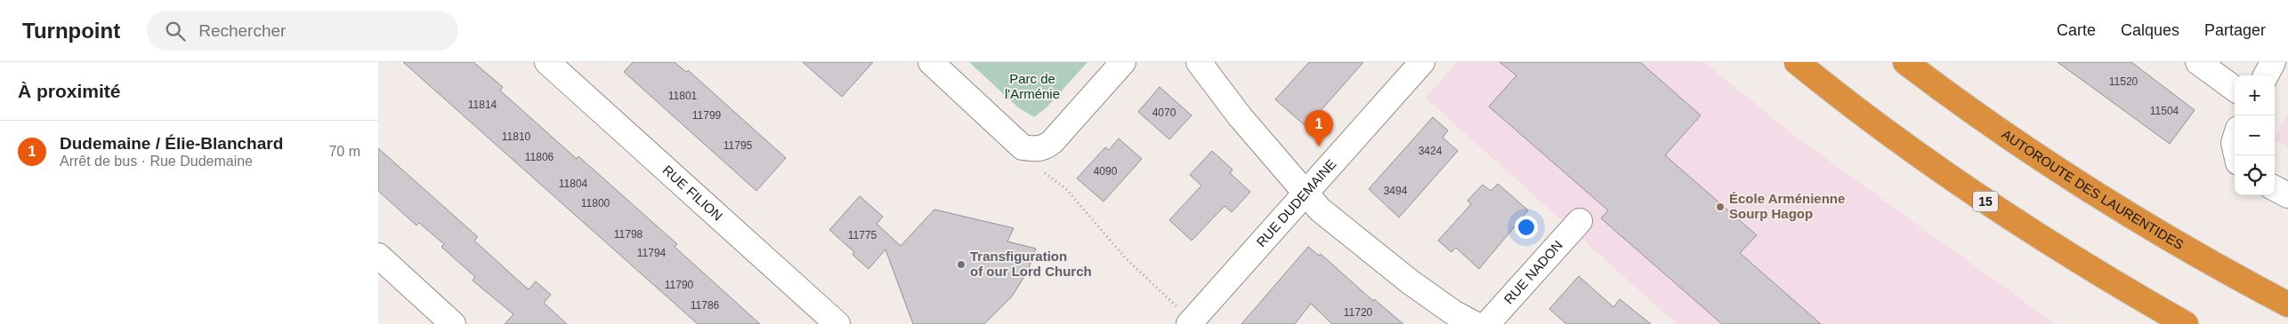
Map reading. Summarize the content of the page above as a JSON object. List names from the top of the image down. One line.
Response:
{"streets":{"highway":["AUTOROUTE DES LAURENTIDES","15"],"street":["RUE FILION","RUE DUDEMAINE","RUE NADON"]},"parks":["Parc de l'Arménie"],"places":["École Arménienne Sourp Hagop","Transfiguration of our Lord Church"],"house_numbers":["11520","11801","11814","11504","4070","11799","11810","11795","3424","11806","4090","11804","3494","11800","11798","11775","11794","11790","11786","11720"],"page":{"header":"Turnpoint","search":"Rechercher","nav":["Carte","Calques","Partager"],"heading":"À proximité","map_buttons":["+","−"],"pins":"1","list":[{"mark":"1","name":"Dudemaine / Élie-Blanchard","note":"Arrêt de bus · Rue Dudemaine","value":"70 m"}]}}
